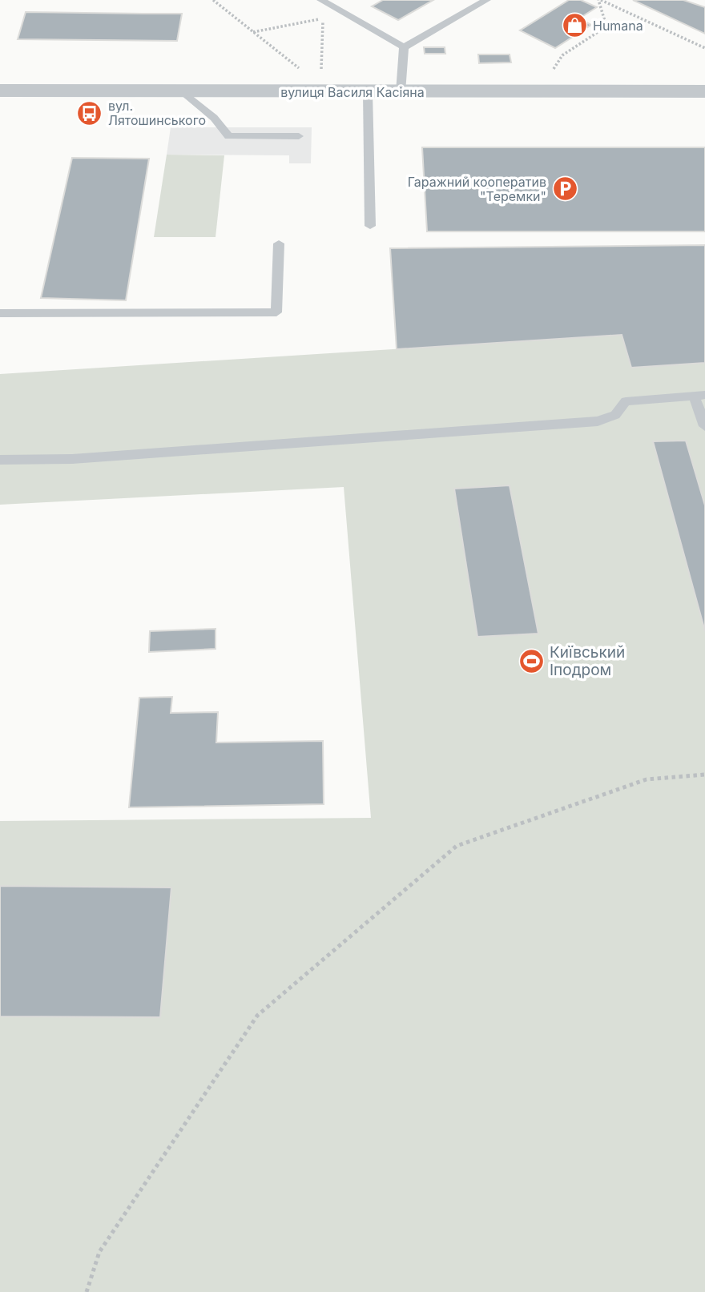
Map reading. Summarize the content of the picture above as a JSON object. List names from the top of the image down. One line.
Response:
{"streets":{"street":["вулиця Василя Касіяна"]},"places":{"shop":["Humana"],"bus stop":["вул. Лятошинського"],"parking":["Гаражний кооператив \"Теремки\""],"sports":["Київський Іподром"]}}
